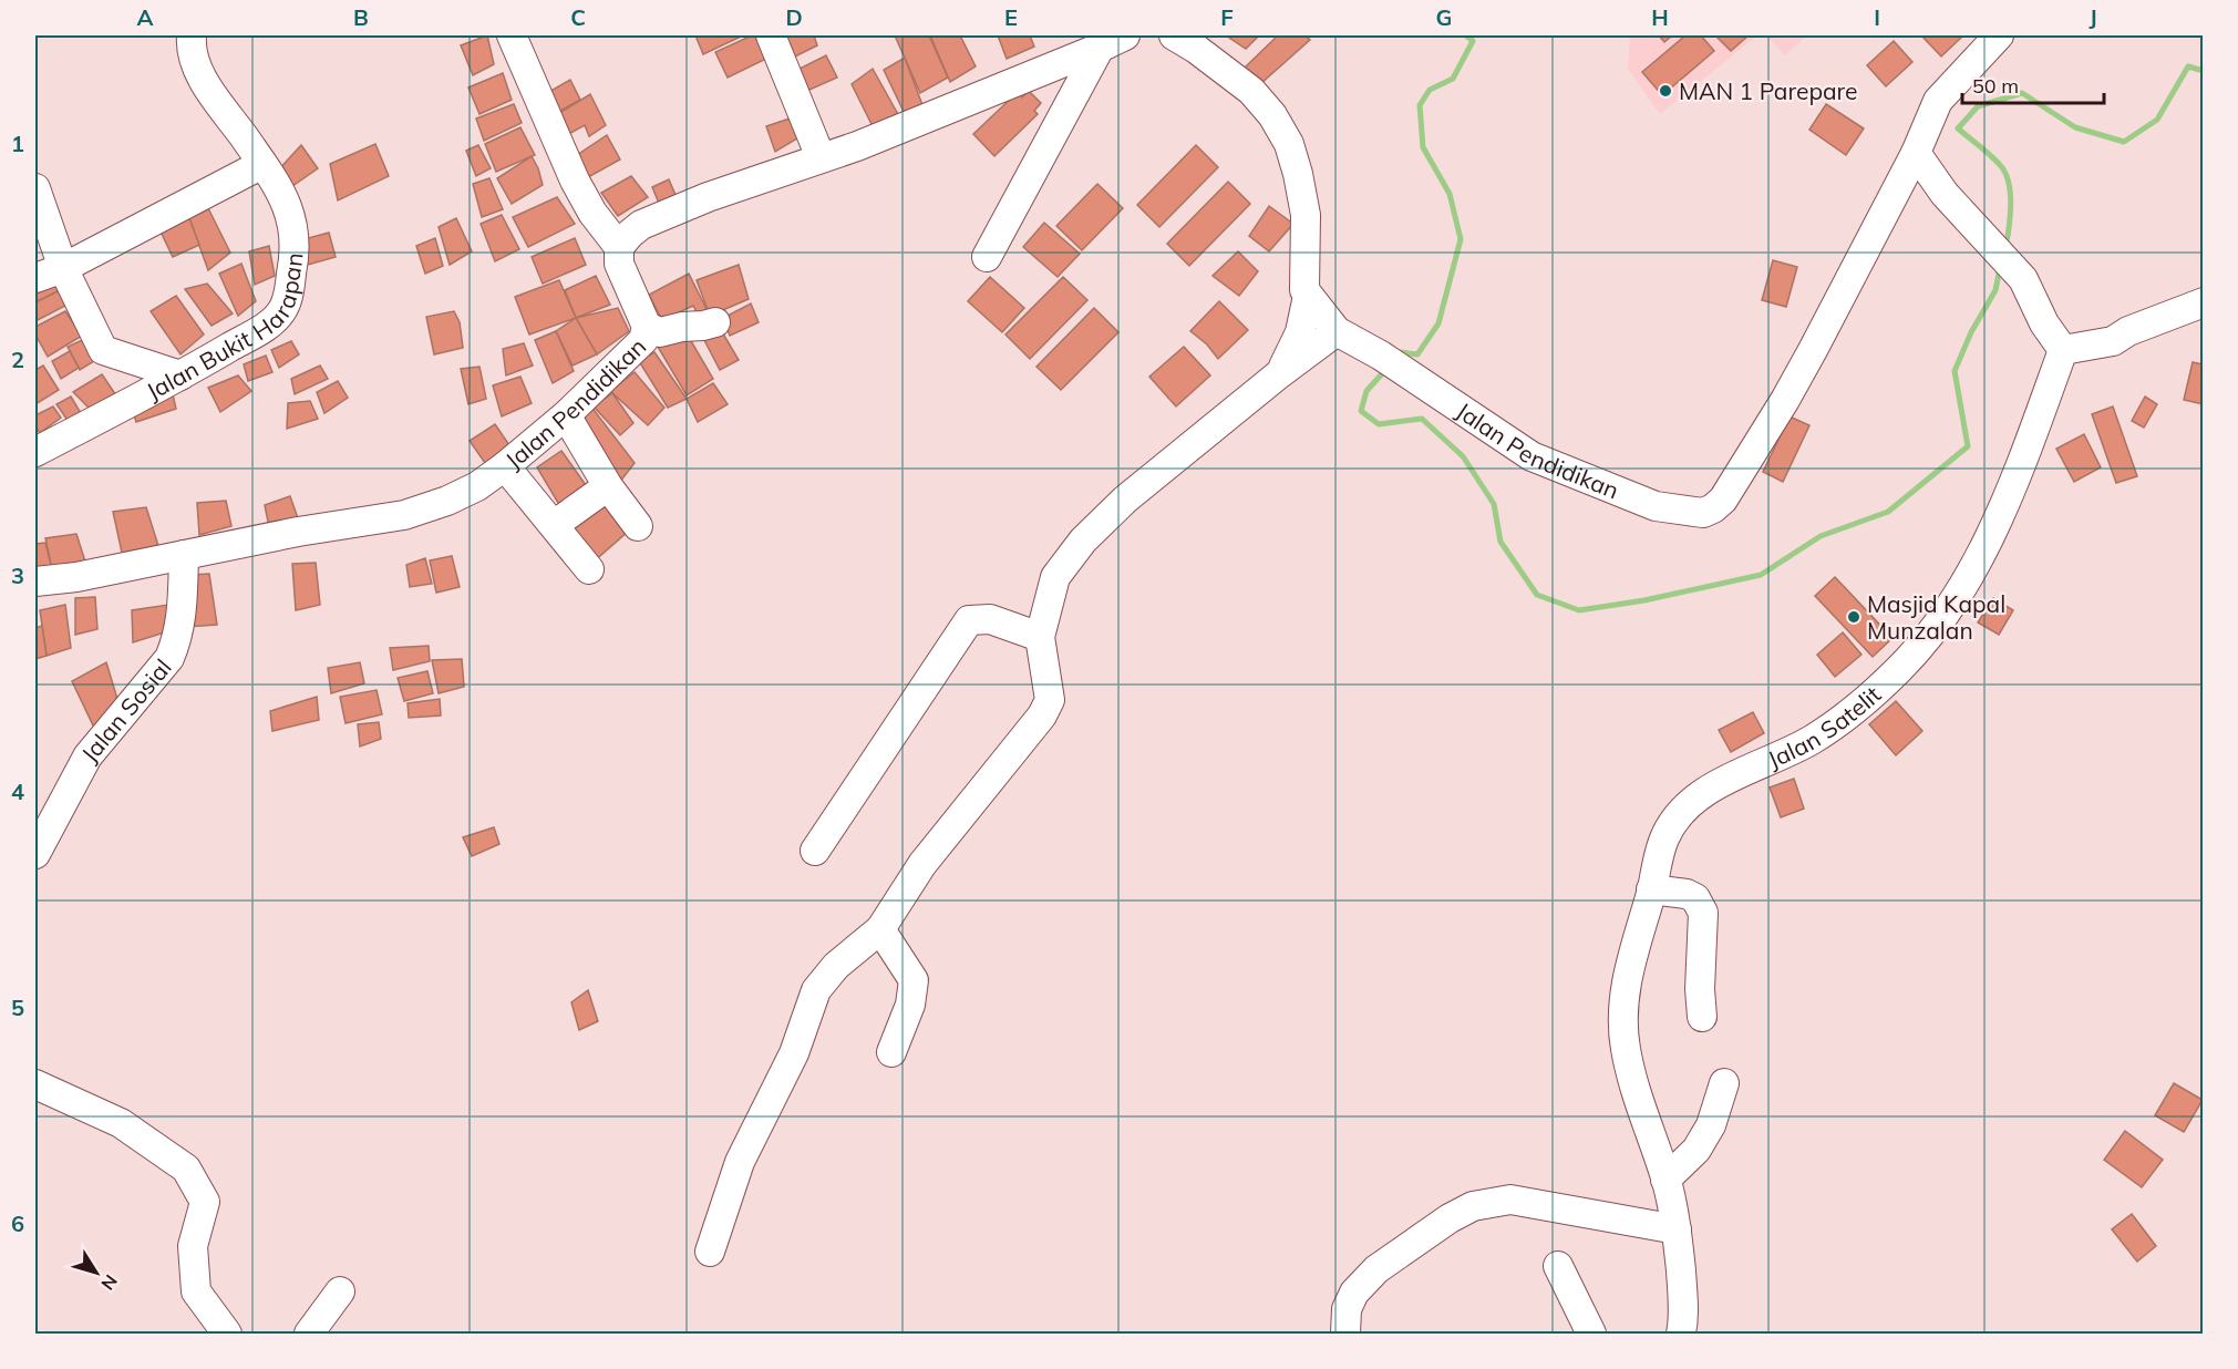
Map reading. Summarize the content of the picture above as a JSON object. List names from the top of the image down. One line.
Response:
{"streets":{"street":["Jalan Bukit Harapan","Jalan Pendidikan","Jalan Sosial","Jalan Satelit"]},"crossings":[["Jalan Pendidikan","Jalan Sosial"]],"places":["MAN 1 Parepare","Masjid Kapal Munzalan"],"scale_bar":"50 m","north":"bottom right","grid":{"columns":["A","B","C","D","E","F","G","H","I","J"],"rows":["1","2","3","4","5","6"]}}
